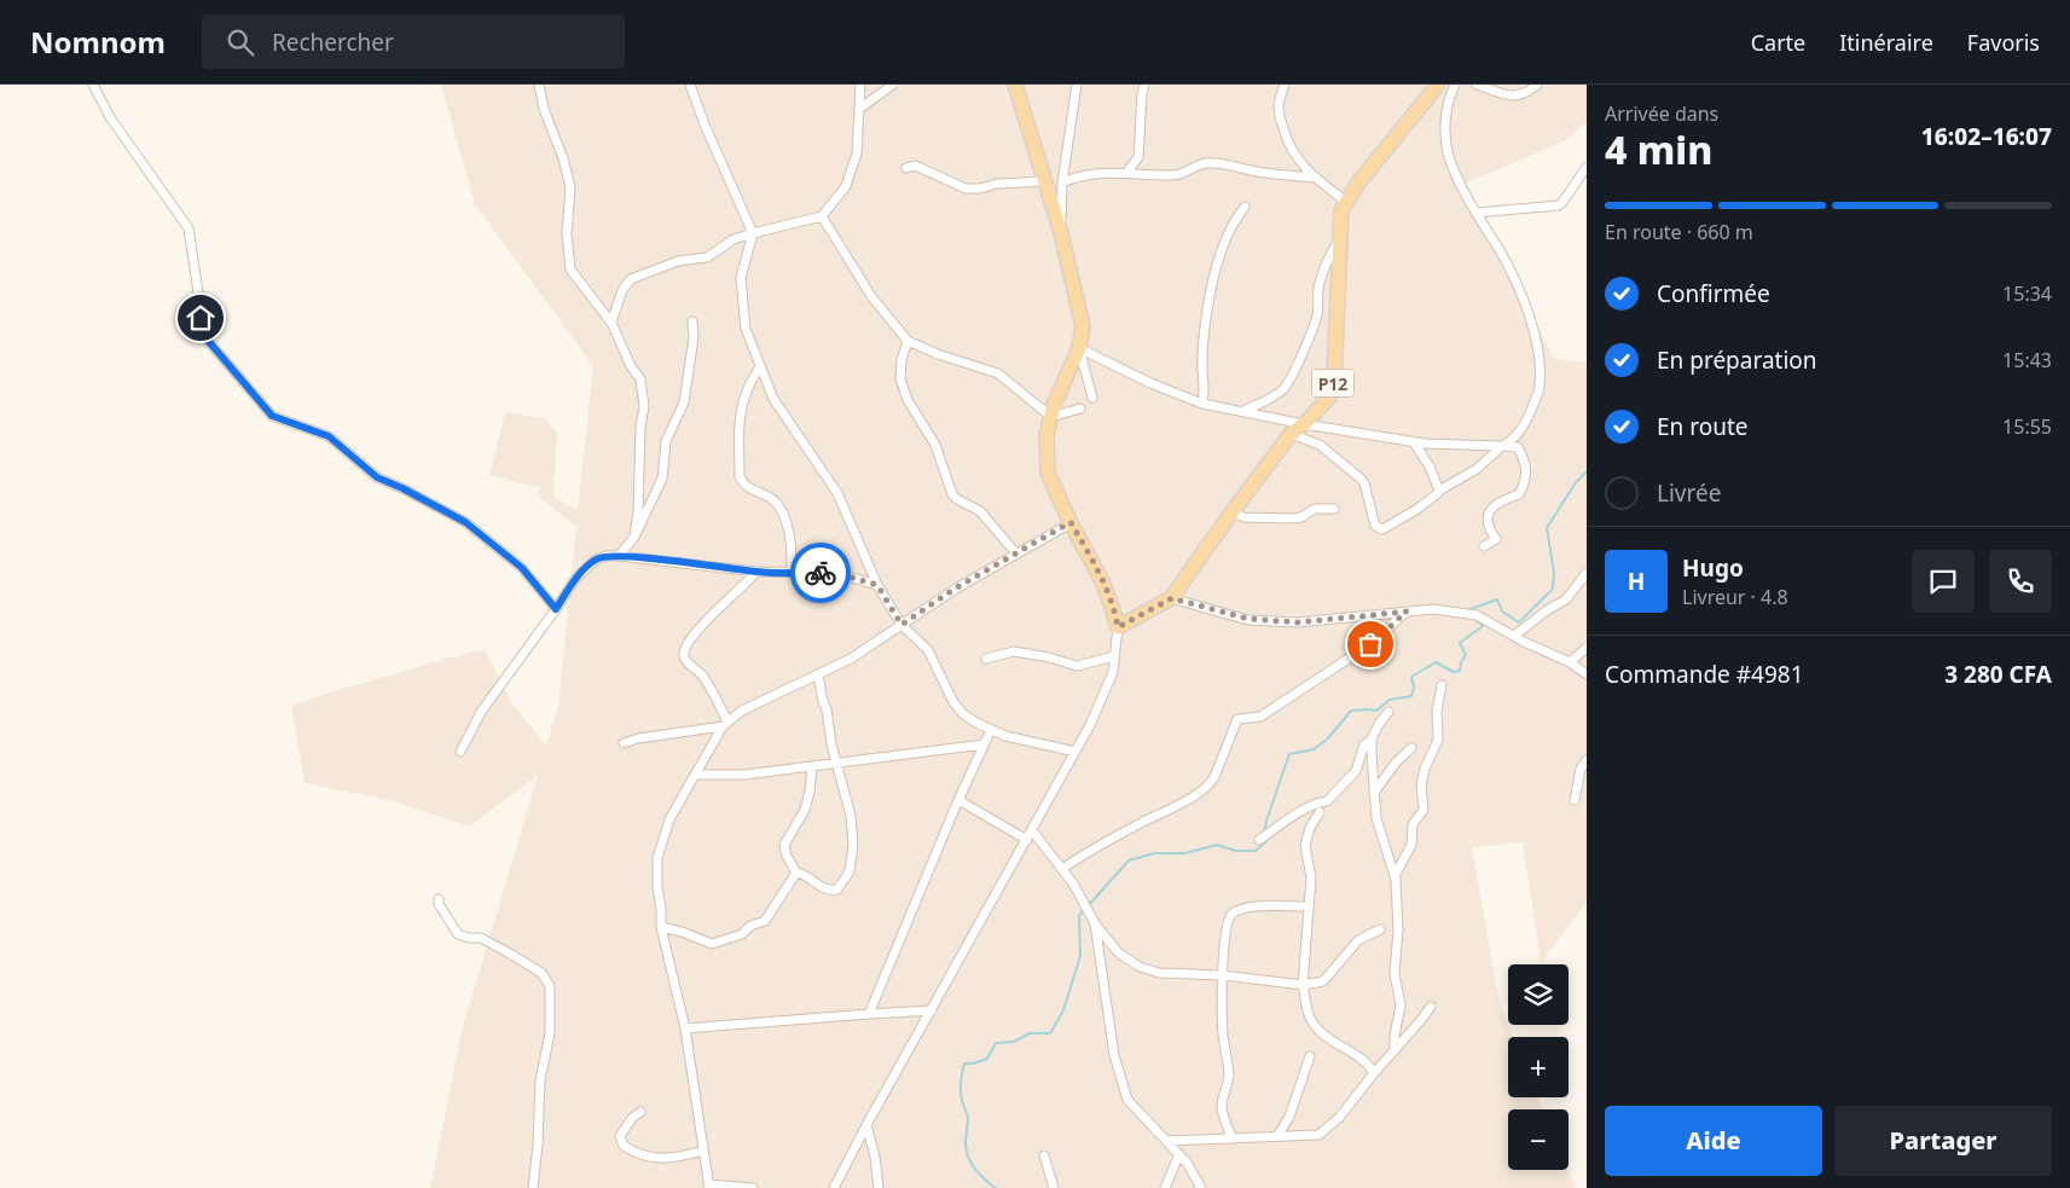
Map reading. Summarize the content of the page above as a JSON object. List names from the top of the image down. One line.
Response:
{"streets":{"main road":["P12"]},"page":{"header":"Nomnom","search":"Rechercher","nav":["Carte","Itinéraire","Favoris"],"heading":["4 min","Arrivée dans","16:02–16:07"],"panel":["Hugo","Livreur · 4.8","Commande #4981","3 280 CFA"],"bar":"En route · 660 m","list":[["Confirmée","15:34"],["En préparation","15:43"],["En route","15:55"],"Livrée"],"round":"H","map_buttons":["+","−"],"buttons":["Aide","Partager"]}}
